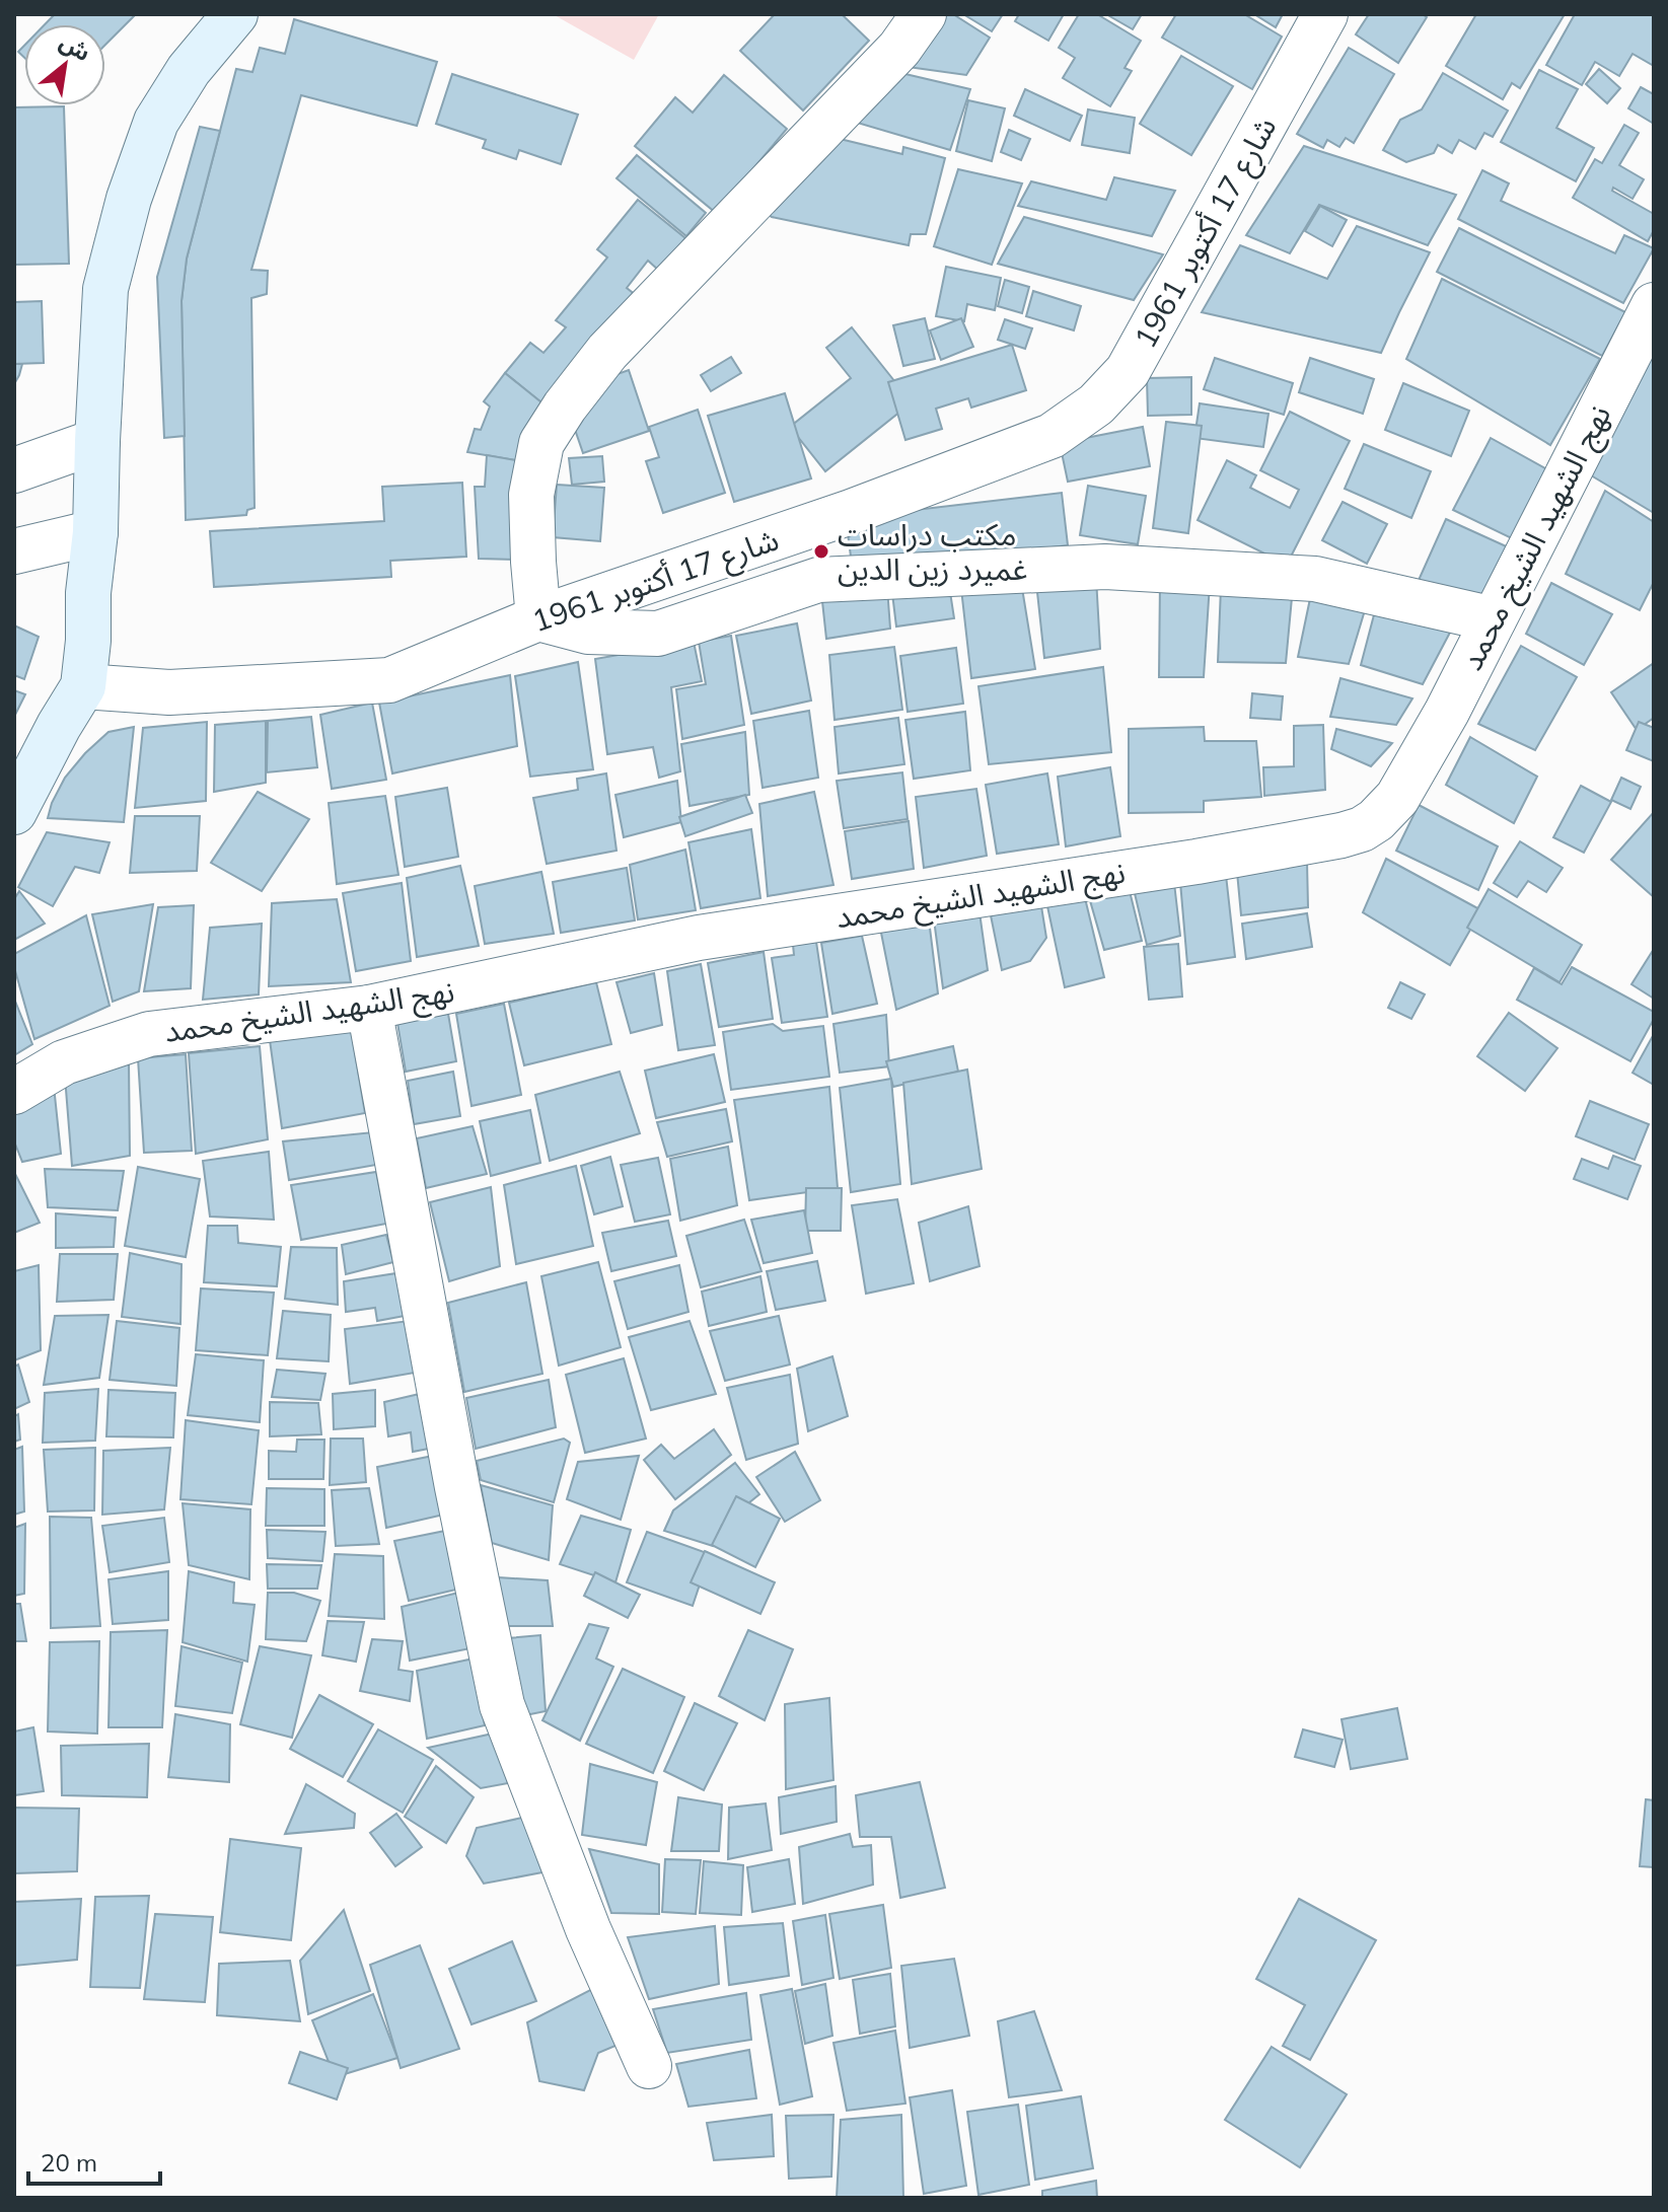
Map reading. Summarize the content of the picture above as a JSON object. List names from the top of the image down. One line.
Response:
{"streets":{"street":["شارع 17 أكتوبر 1961","نهج الشهيد الشيخ محمد"]},"places":["مكتب دراسات غميرد زين الدين"],"scale_bar":"20 m","north":"top right"}
